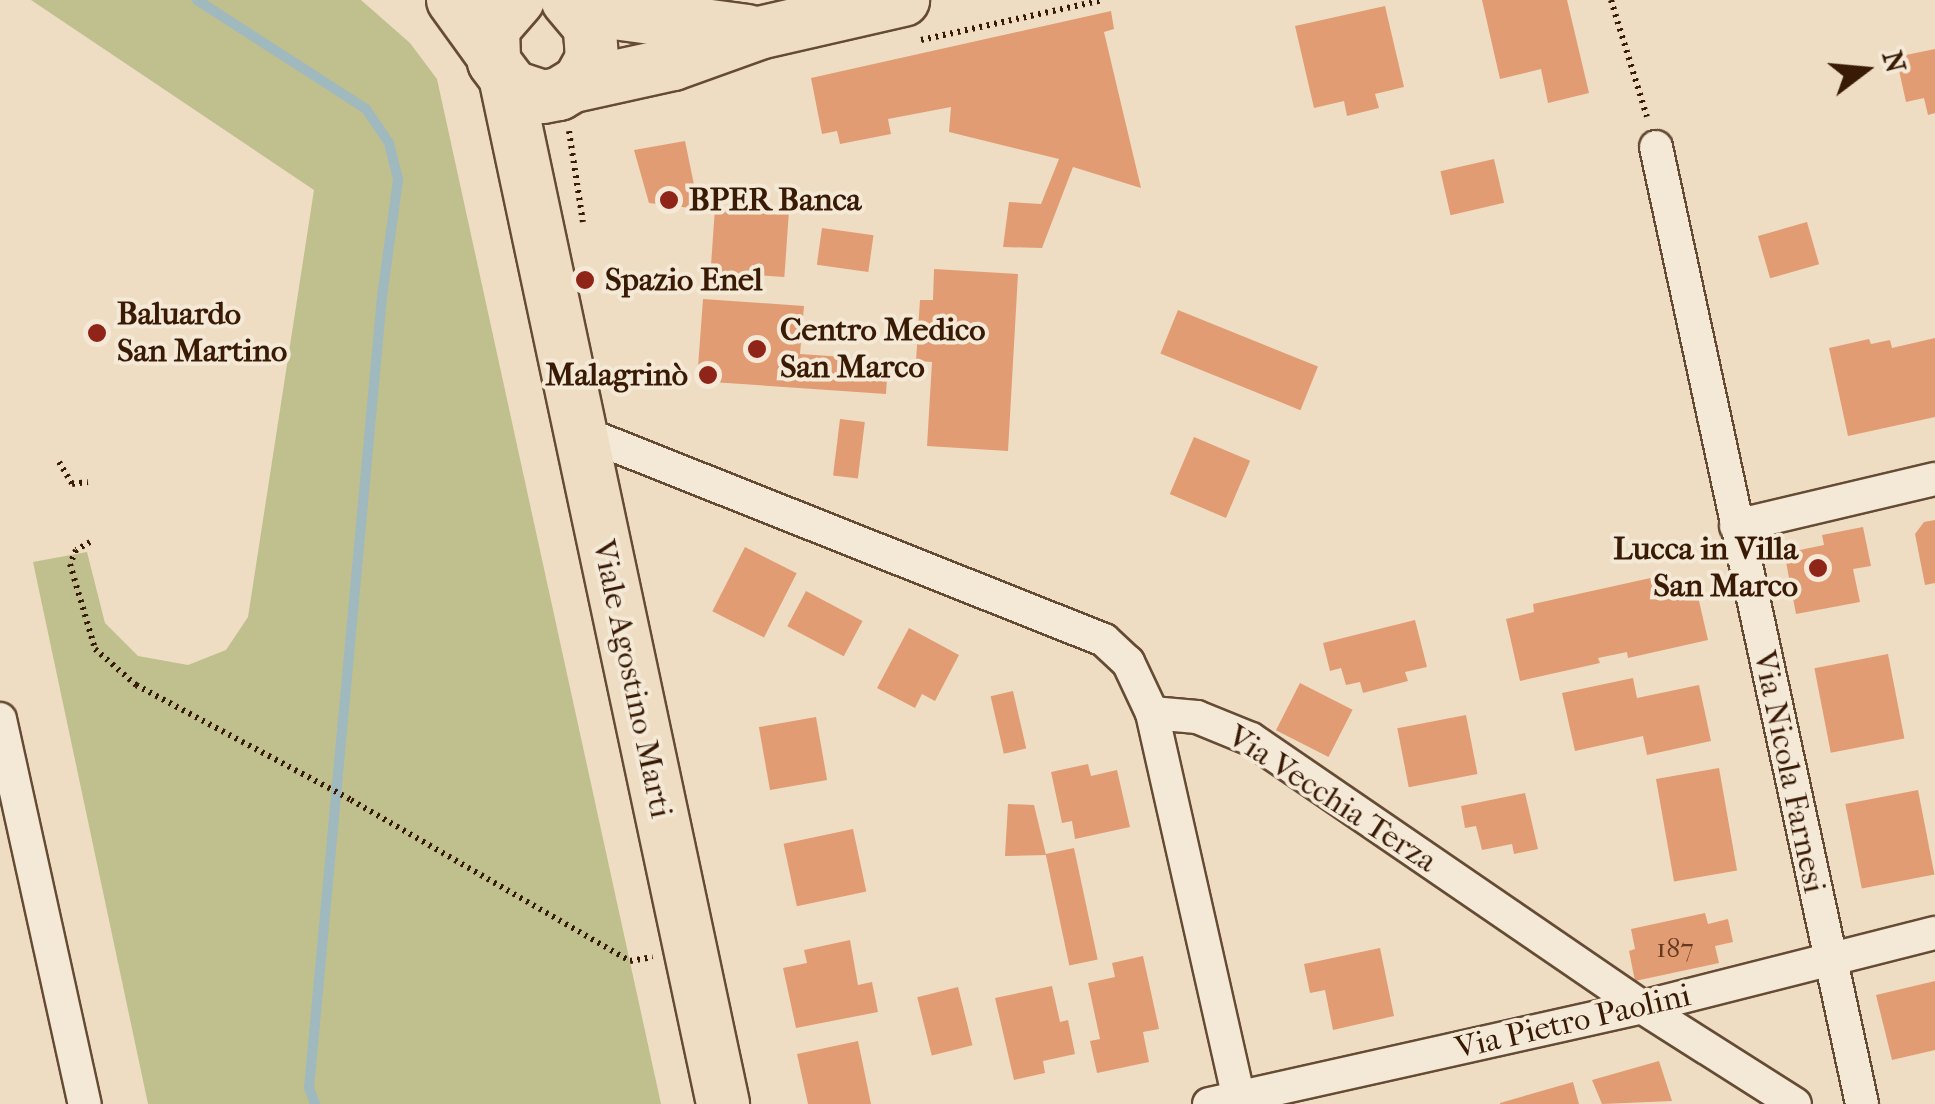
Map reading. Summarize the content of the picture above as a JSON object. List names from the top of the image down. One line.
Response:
{"streets":{"main road":["Viale Agostino Marti"],"street":["Via Nicola Farnesi","Via Vecchia Terza","Via Pietro Paolini"]},"crossings":[["Via Nicola Farnesi","Via Pietro Paolini"],["Via Vecchia Terza","Via Pietro Paolini"]],"places":["BPER Banca","Spazio Enel","Baluardo San Martino","Centro Medico San Marco","Malagrinò","Lucca in Villa San Marco"],"house_numbers":["187"],"north":"right"}
